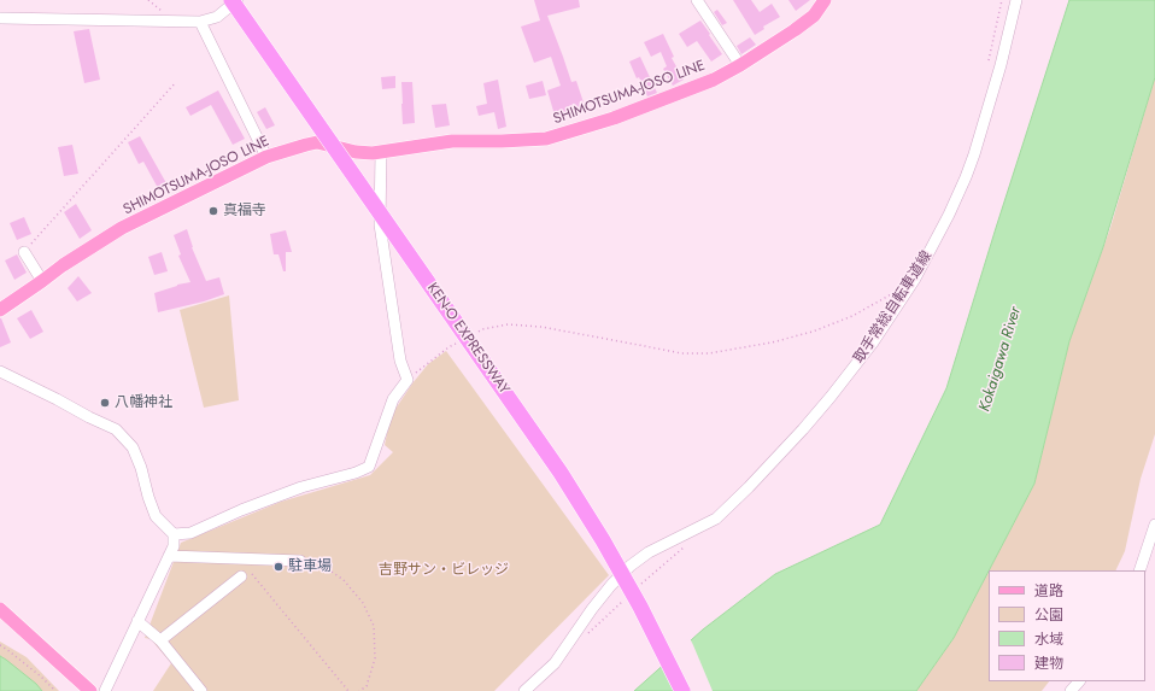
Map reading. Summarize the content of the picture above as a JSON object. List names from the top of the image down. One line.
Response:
{"streets":{"highway":["KEN-O EXPRESSWAY"],"main road":["SHIMOTSUMA-JOSO LINE"],"street":["取手常総自転車道線"]},"water":["Kokaigawa River"],"parks":["吉野サン・ビレッジ"],"places":["真福寺","八幡神社","駐車場"],"legend":["道路","公園","水域","建物"]}
